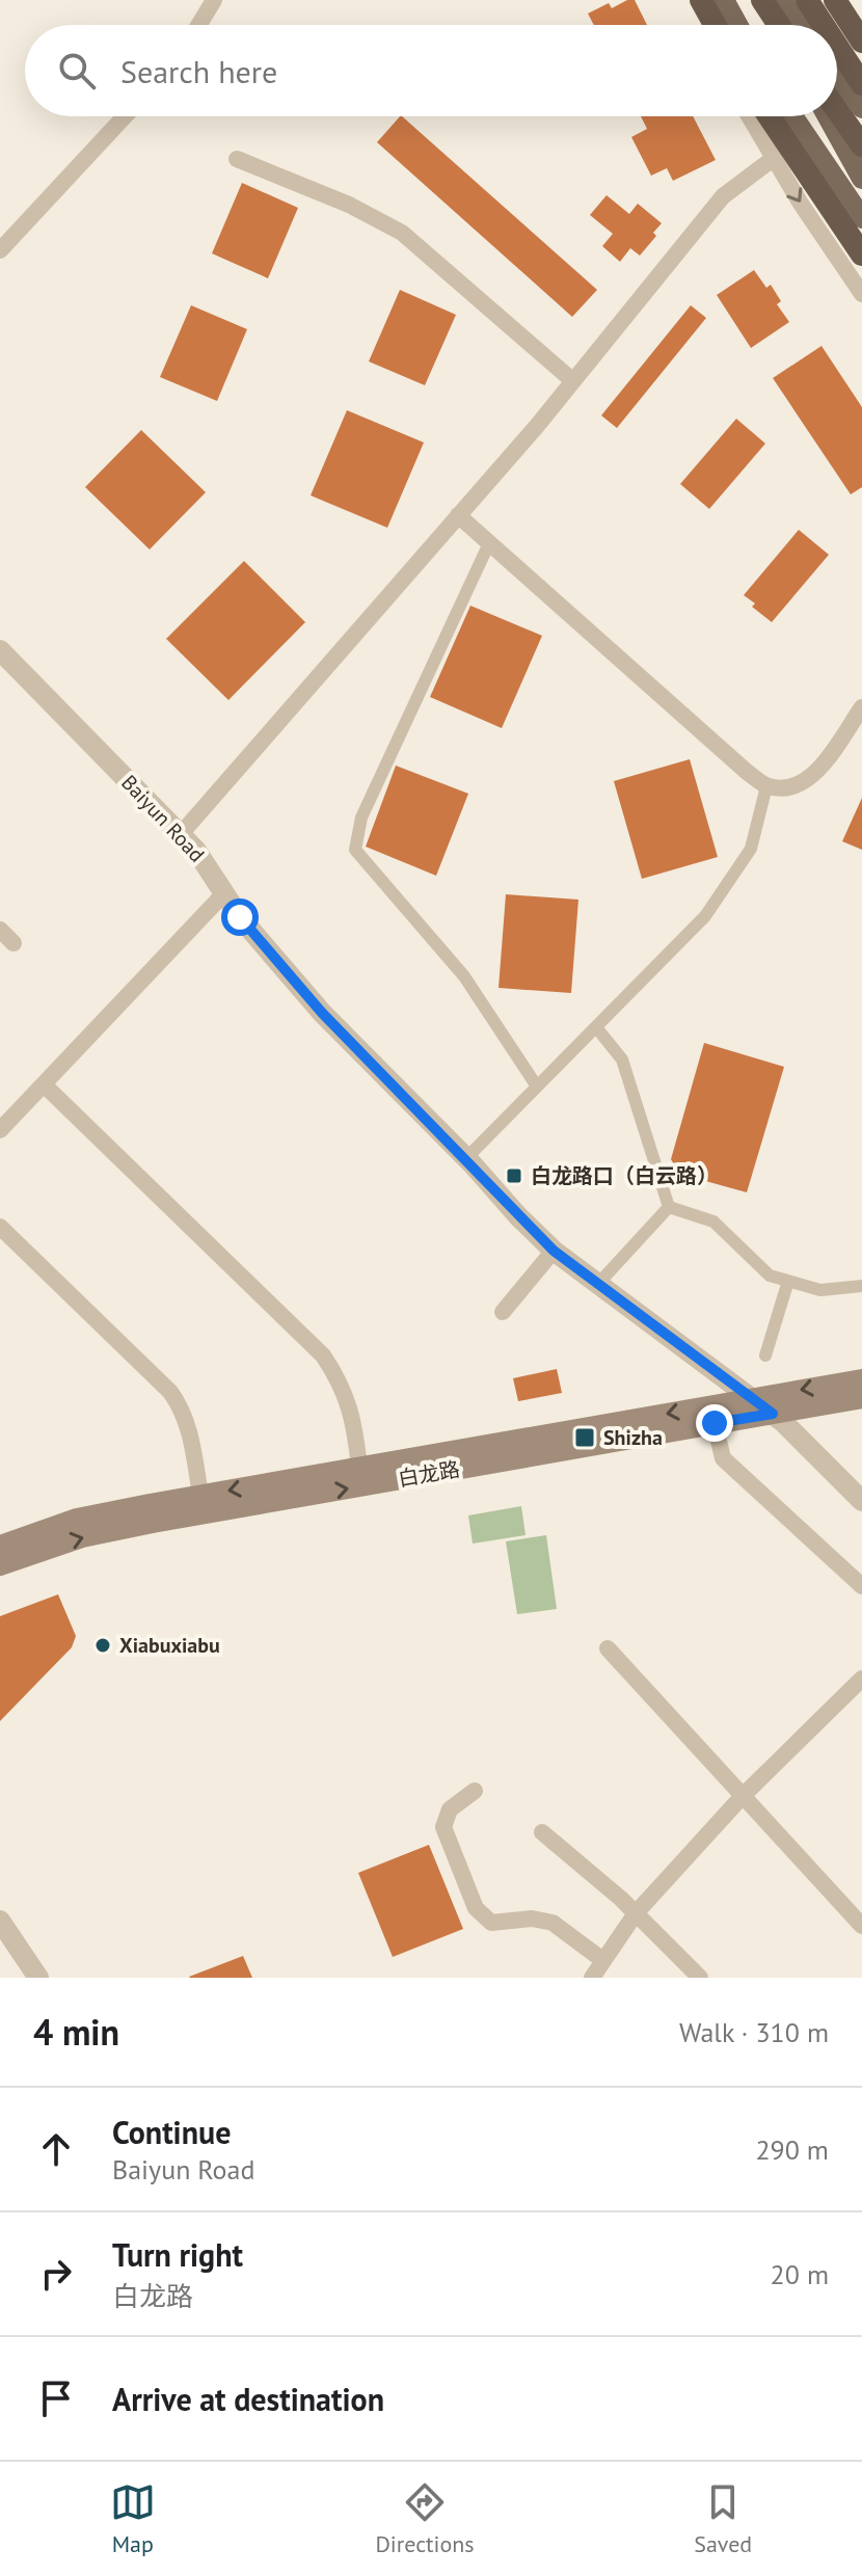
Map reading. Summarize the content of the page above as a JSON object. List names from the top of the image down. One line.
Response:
{"streets":{"main road":["白龙路"],"street":["Baiyun Road"]},"crossings":[["Baiyun Road","白龙路"]],"places":{"transit":["白龙路口（白云路）","Shizha"],"other":["Xiabuxiabu"]},"page":{"search":"Search here","heading":["4 min","Walk · 310 m"],"list":[["Continue","Baiyun Road","290 m"],["Turn right","白龙路","20 m"],"Arrive at destination"],"nav":["Map","Directions","Saved"]}}
